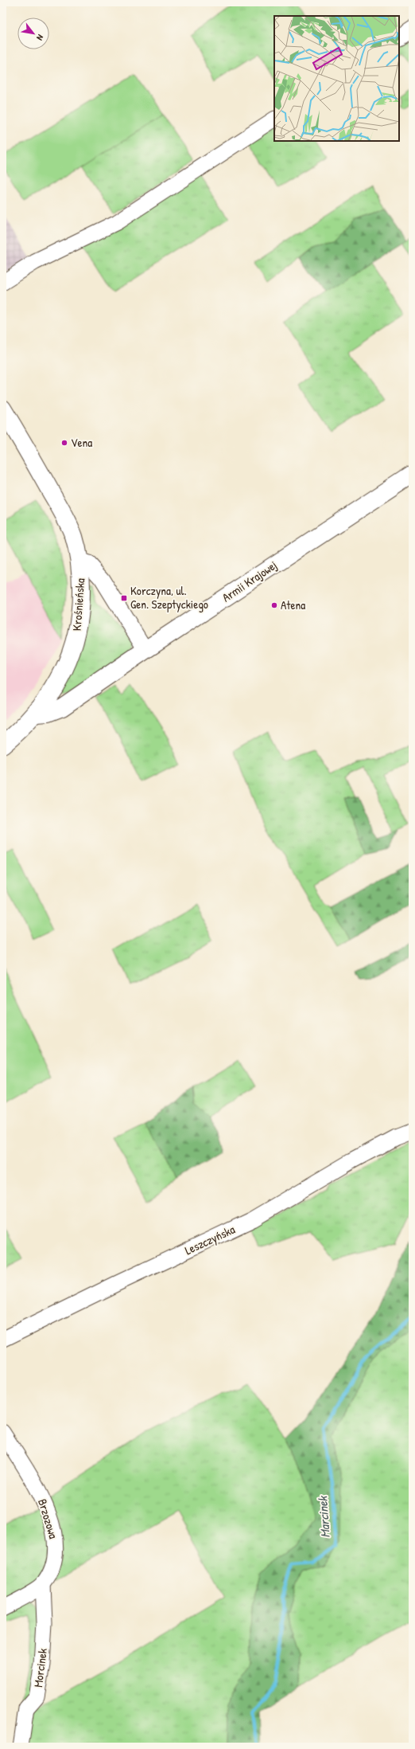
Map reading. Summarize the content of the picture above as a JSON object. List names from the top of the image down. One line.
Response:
{"streets":{"street":["Armii Krajowej","Krośnieńska","Leszczyńska","Brzozowa","Morcinek"]},"crossings":[["Armii Krajowej","Krośnieńska"],["Brzozowa","Morcinek"]],"water":["Marcinek"],"places":{"other":["Vena","Atena"],"transit":["Korczyna, ul. Gen. Szeptyckiego"]},"north":"bottom right"}
